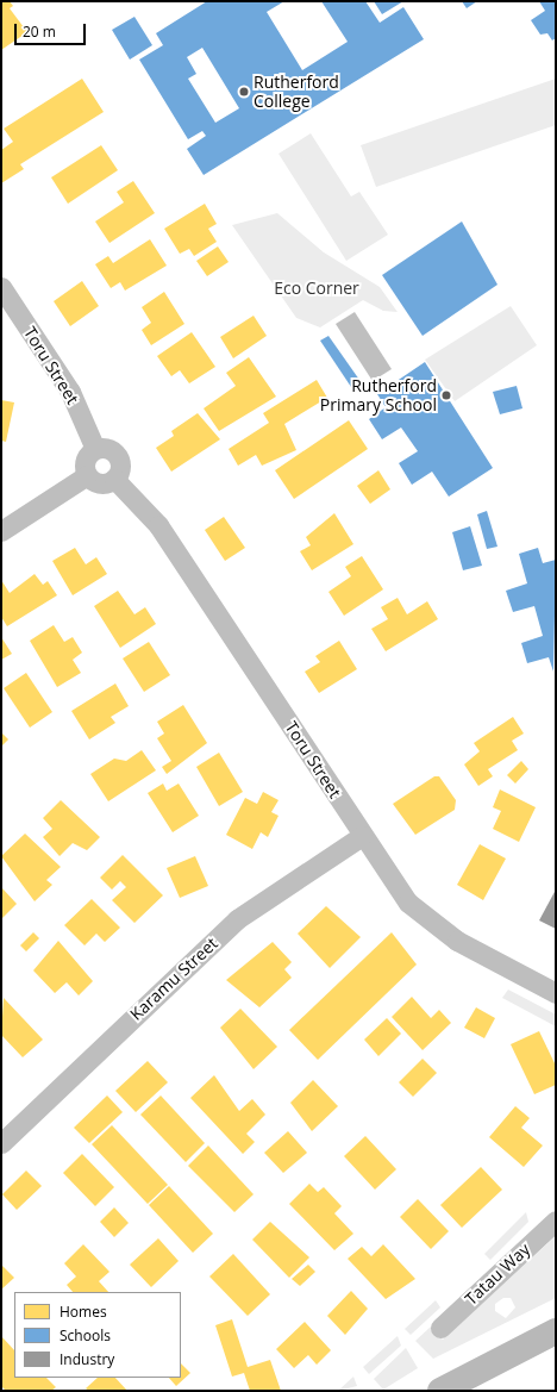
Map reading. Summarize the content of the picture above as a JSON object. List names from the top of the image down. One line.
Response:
{"streets":{"street":["Toru Street","Karamu Street","Tatau Way"]},"crossings":[["Toru Street","Karamu Street"]],"parks":["Eco Corner"],"places":["Rutherford College","Rutherford Primary School"],"legend":["Homes","Schools","Industry"],"scale_bar":"20 m"}
